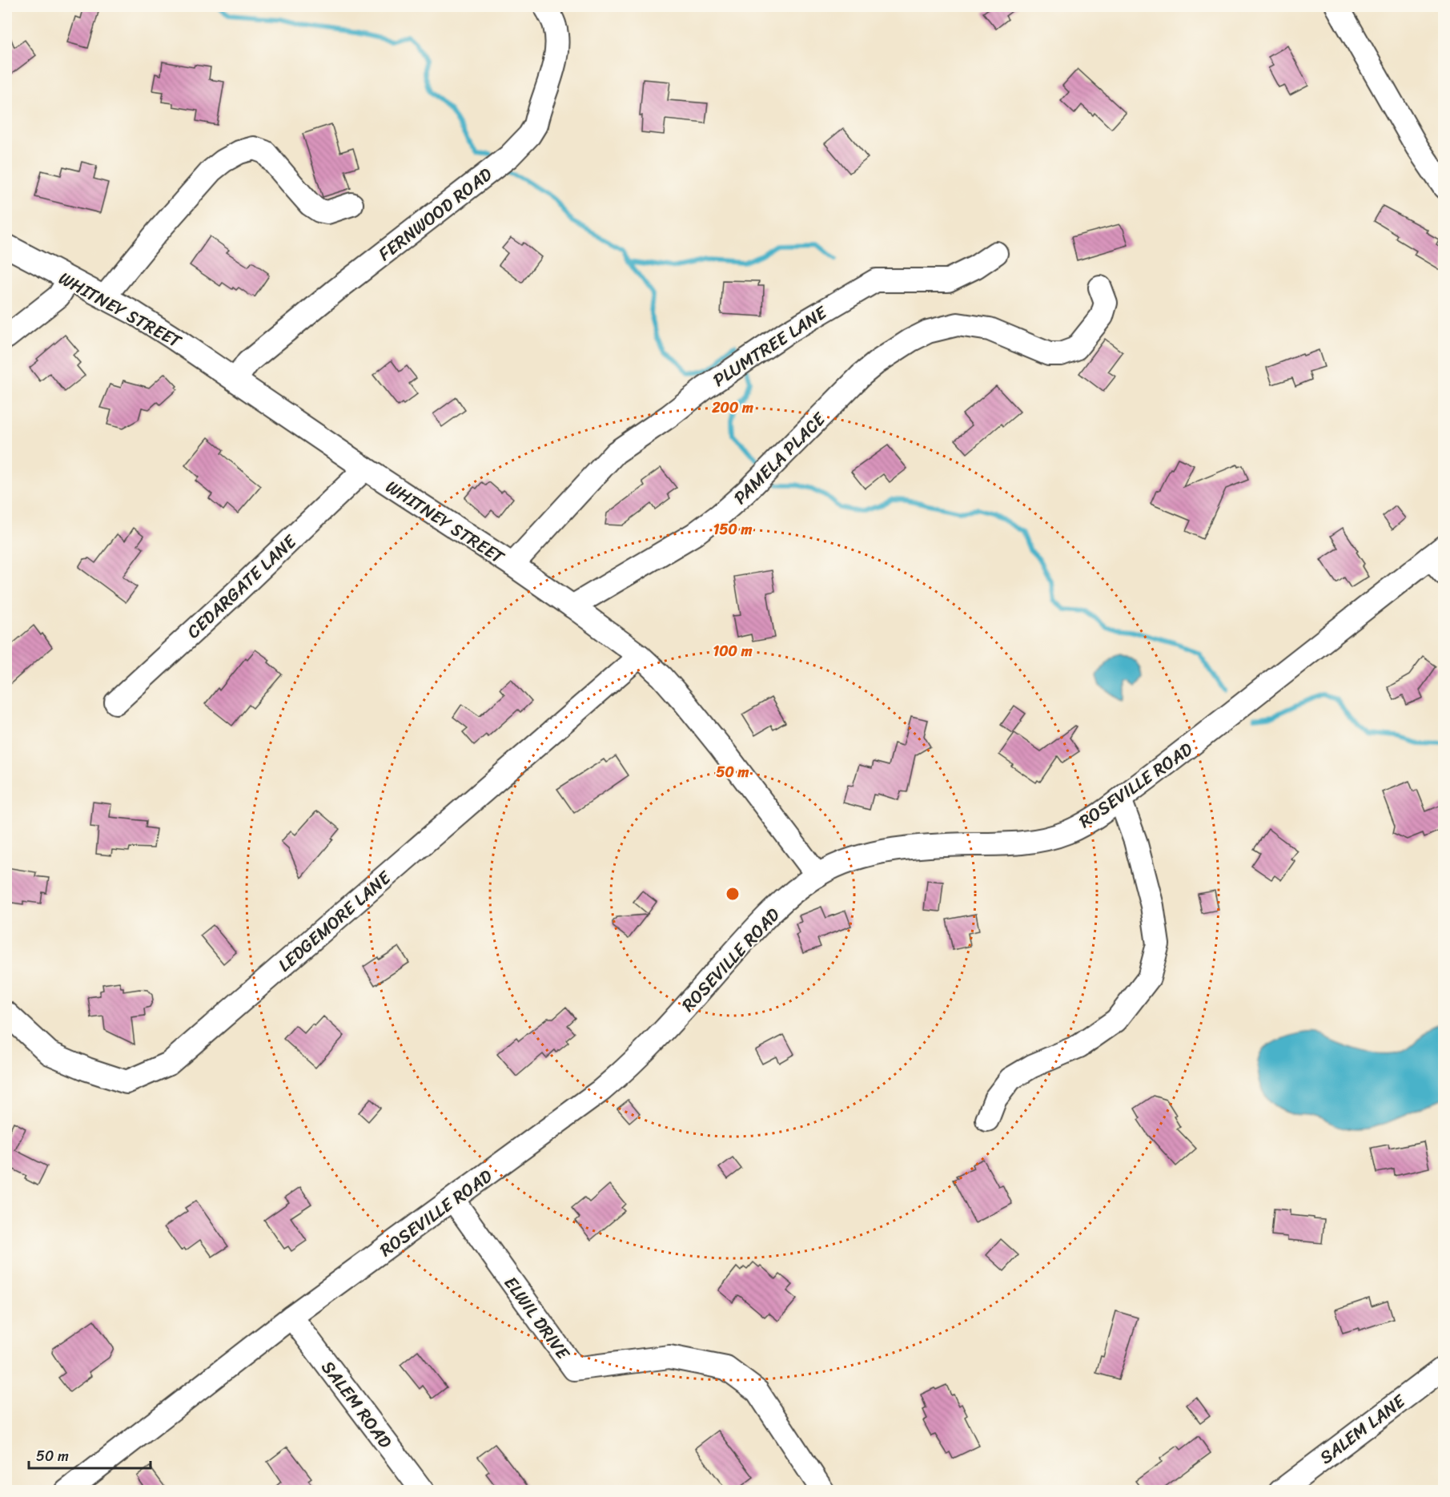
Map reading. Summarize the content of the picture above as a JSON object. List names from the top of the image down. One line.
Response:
{"streets":{"street":["FERNWOOD ROAD","WHITNEY STREET","PLUMTREE LANE","PAMELA PLACE","CEDARGATE LANE","ROSEVILLE ROAD","LEDGEMORE LANE","ELWIL DRIVE","SALEM ROAD","SALEM LANE"]},"crossings":[["FERNWOOD ROAD","WHITNEY STREET"],["WHITNEY STREET","PLUMTREE LANE"],["WHITNEY STREET","PAMELA PLACE"],["WHITNEY STREET","CEDARGATE LANE"],["WHITNEY STREET","ROSEVILLE ROAD"],["WHITNEY STREET","LEDGEMORE LANE"],["ROSEVILLE ROAD","ELWIL DRIVE"],["ROSEVILLE ROAD","SALEM ROAD"]],"scale_bar":"50 m","rings":["200 m","150 m","100 m","50 m"]}
